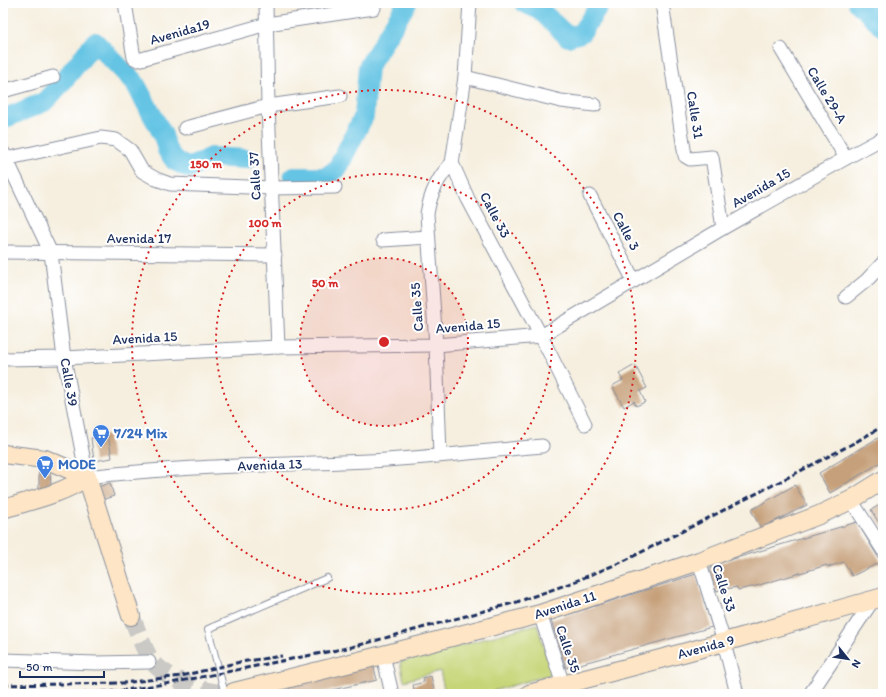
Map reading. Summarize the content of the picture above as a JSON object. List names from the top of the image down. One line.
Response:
{"streets":{"main road":["Calle 39","Avenida 13","Avenida 11","Avenida 9"],"street":["Avenida19","Calle 29-A","Calle 31","Calle 37","Avenida 15","Calle 33","Calle 3","Avenida 17","Calle 35"]},"crossings":[["Avenida19","Calle 37"],["Calle 29-A","Avenida 15"],["Calle 31","Avenida 15"],["Calle 37","Avenida 15"],["Calle 37","Avenida 17"],["Avenida 15","Calle 33"],["Avenida 15","Calle 3"],["Avenida 15","Calle 35"],["Avenida 15","Calle 39"],["Calle 33","Calle 35"],["Calle 33","Avenida 11"],["Calle 33","Avenida 9"],["Avenida 17","Calle 39"],["Calle 35","Avenida 13"],["Calle 35","Avenida 11"],["Calle 35","Avenida 9"],["Calle 39","Avenida 13"]],"places":{"supermarket":["7/24 Mix","MODE"]},"scale_bar":"50 m","north":"bottom right","rings":["150 m","100 m","50 m"]}
